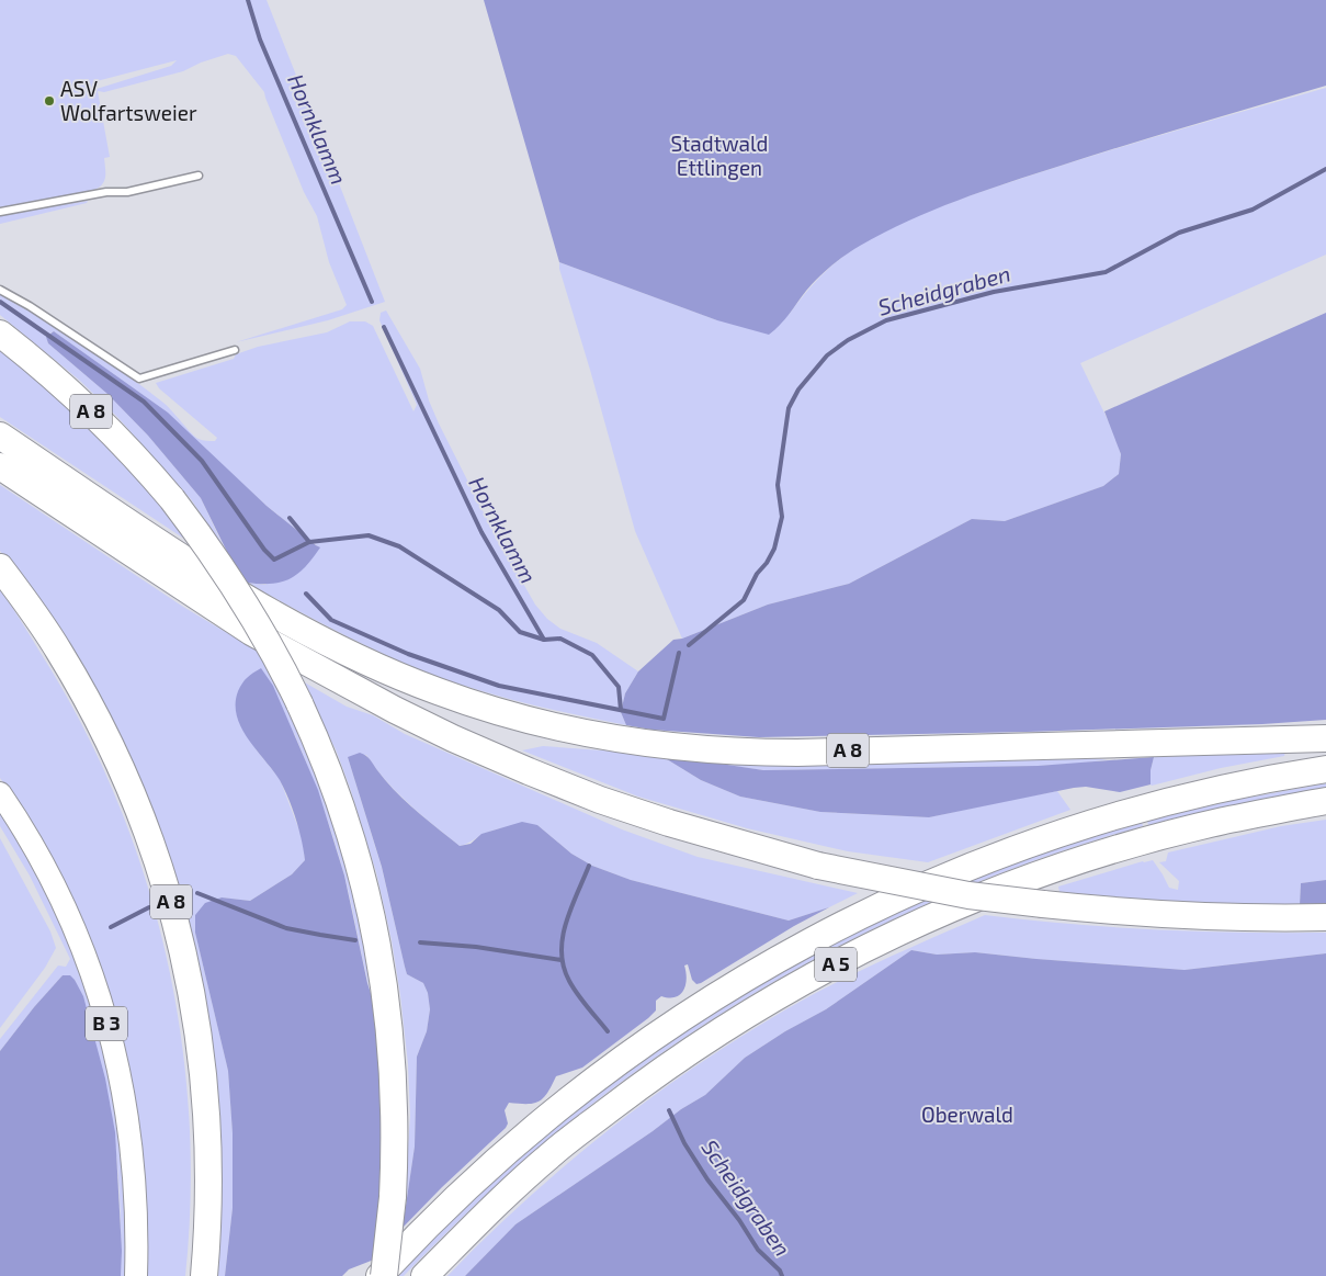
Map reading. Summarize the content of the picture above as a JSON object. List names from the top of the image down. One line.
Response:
{"streets":{"highway":["A 8","A 5"],"main road":["B 3"]},"crossings":[["A 8","A 5"]],"water":["Hornklamm","Scheidgraben"],"parks":["Stadtwald Ettlingen","Oberwald"],"places":["ASV Wolfartsweier"]}
